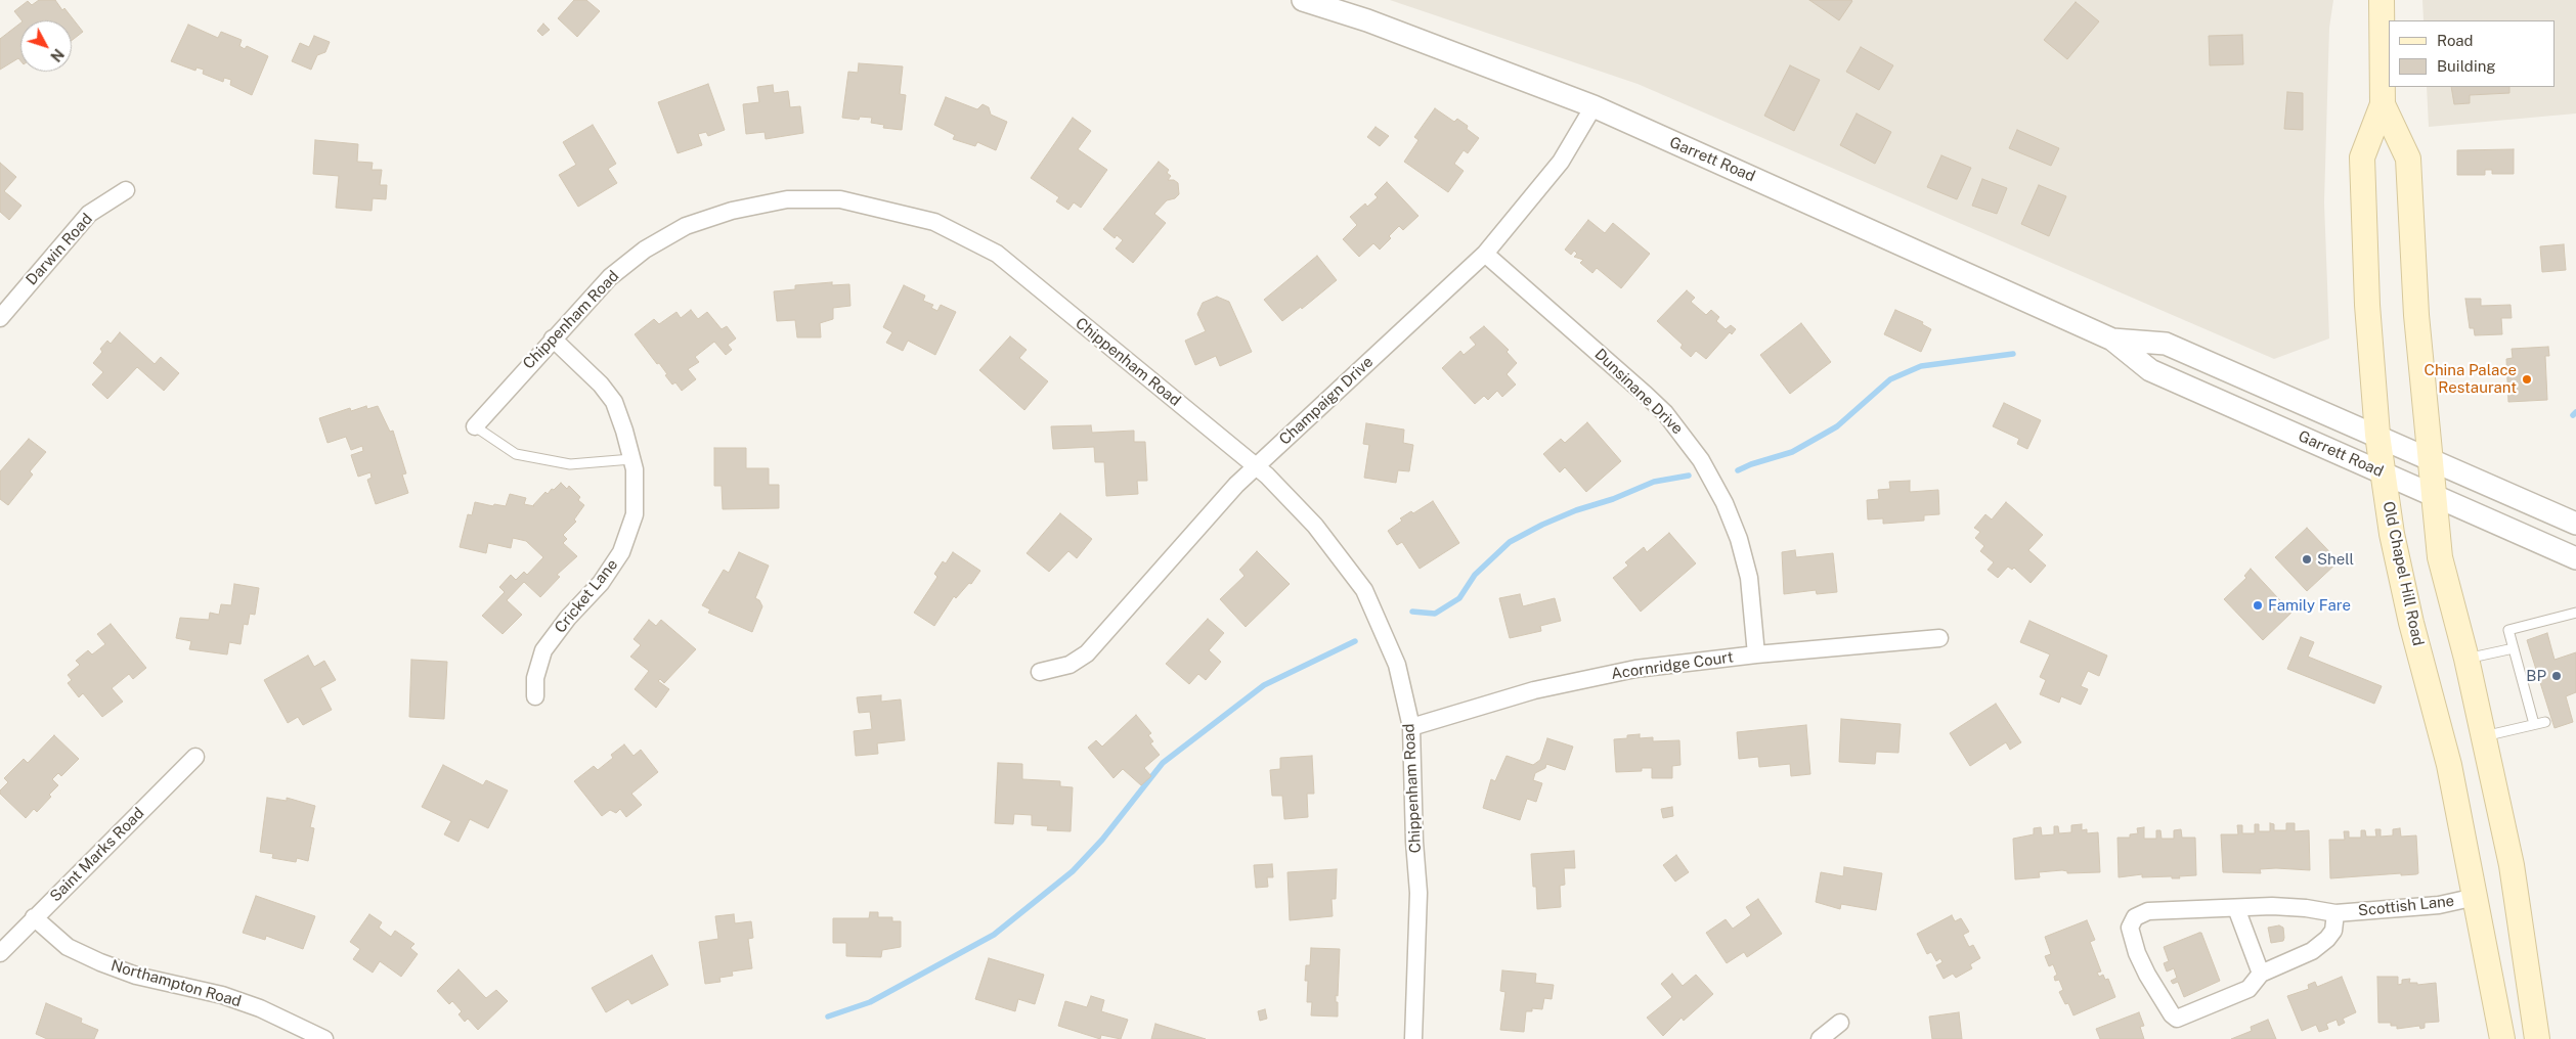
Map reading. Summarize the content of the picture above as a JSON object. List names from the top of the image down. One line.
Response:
{"streets":{"main road":["Old Chapel Hill Road"],"street":["Garrett Road","Darwin Road","Chippenham Road","Dunsinane Drive","Champaign Drive","Cricket Lane","Acornridge Court","Saint Marks Road","Scottish Lane","Northampton Road"]},"crossings":[["Garrett Road","Champaign Drive"],["Garrett Road","Old Chapel Hill Road"],["Chippenham Road","Champaign Drive"],["Chippenham Road","Cricket Lane"],["Chippenham Road","Acornridge Court"],["Dunsinane Drive","Champaign Drive"],["Dunsinane Drive","Acornridge Court"],["Old Chapel Hill Road","Scottish Lane"],["Saint Marks Road","Northampton Road"]],"places":["China Palace Restaurant","Shell","Family Fare","BP"],"legend":["Road","Building"],"north":"bottom right"}
